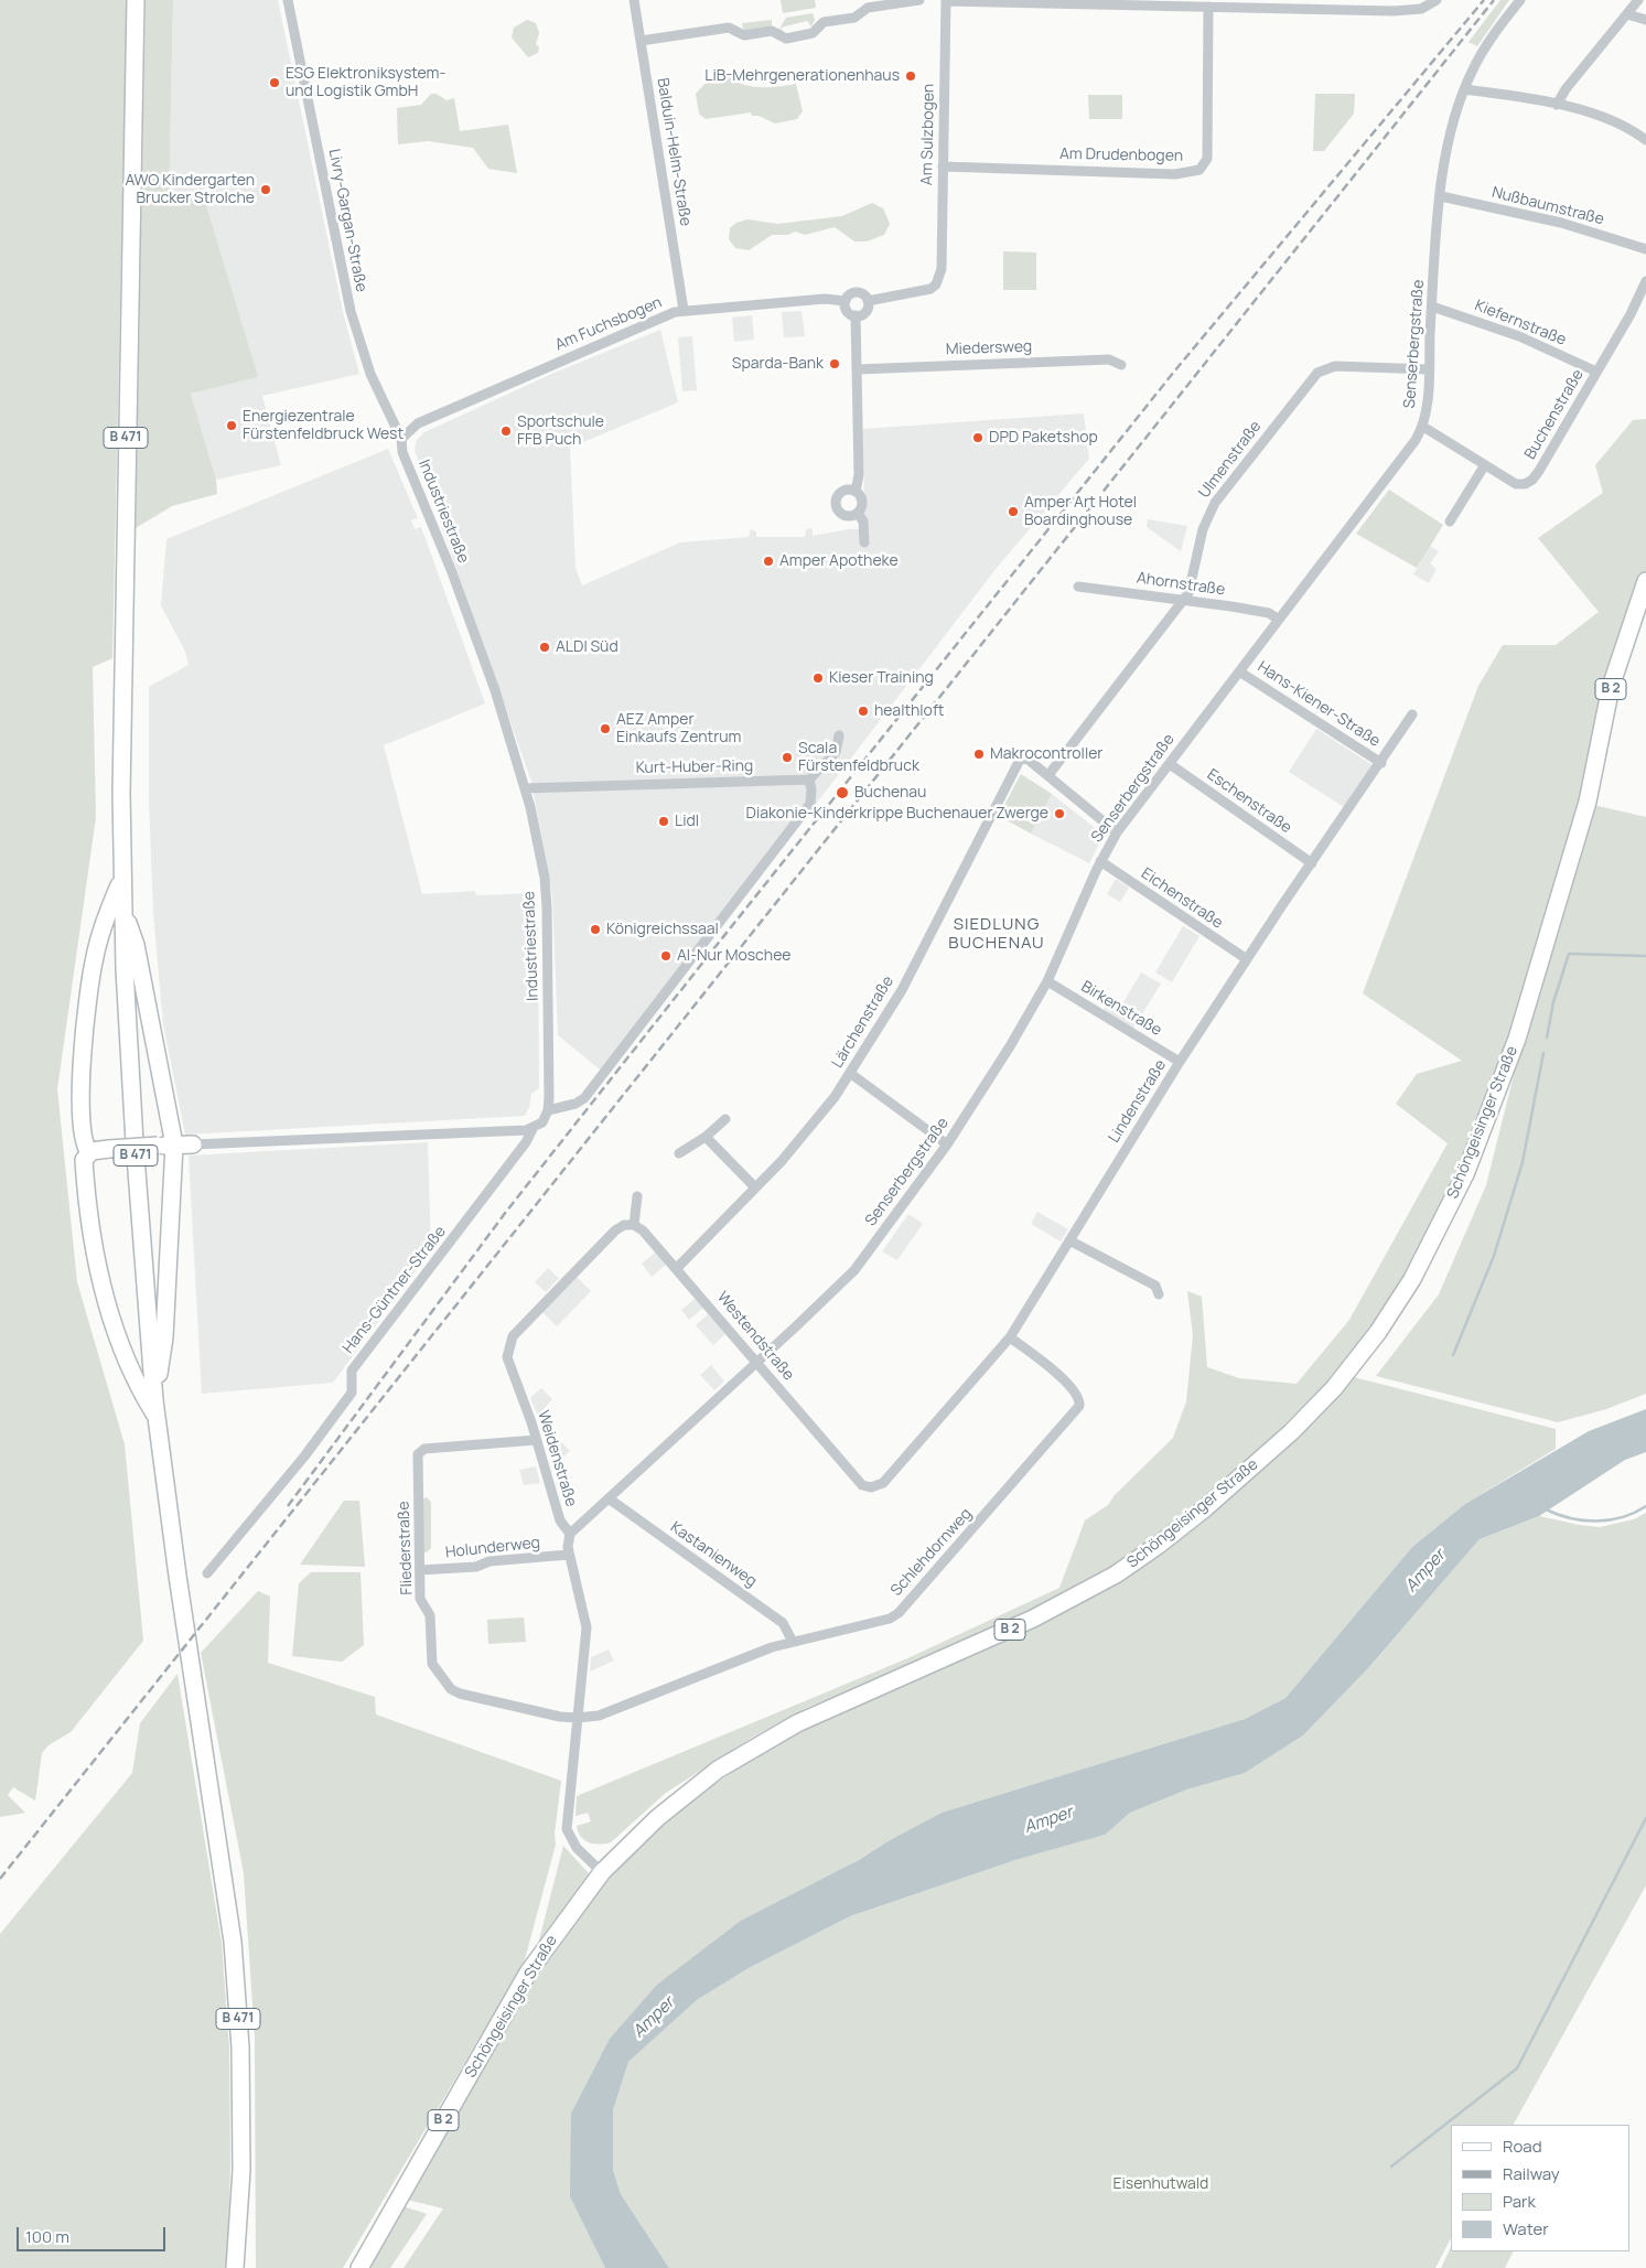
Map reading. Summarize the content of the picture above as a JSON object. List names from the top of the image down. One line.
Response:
{"streets":{"main road":["B 471","B 2","Schöngeisinger Straße"],"street":["Am Sulzbogen","Balduin-Helm-Straße","Am Drudenbogen","Nußbaumstraße","Livry-Gargan-Straße","Kiefernstraße","Am Fuchsbogen","Senserbergstraße","Miedersweg","Buchenstraße","Ulmenstraße","Industriestraße","Ahornstraße","Hans-Kiener-Straße","Kurt-Huber-Ring","Eschenstraße","Eichenstraße","Birkenstraße","Lärchenstraße","Lindenstraße","Hans-Güntner-Straße","Westendstraße","Weidenstraße","Fliederstraße","Holunderweg","Schlehdornweg","Kastanienweg"]},"crossings":[["Am Sulzbogen","Am Drudenbogen"],["Am Sulzbogen","Am Fuchsbogen"],["Balduin-Helm-Straße","Am Fuchsbogen"],["Nußbaumstraße","Senserbergstraße"],["Livry-Gargan-Straße","Am Fuchsbogen"],["Livry-Gargan-Straße","Industriestraße"],["Kiefernstraße","Senserbergstraße"],["Kiefernstraße","Buchenstraße"],["Am Fuchsbogen","Industriestraße"],["Senserbergstraße","Buchenstraße"],["Senserbergstraße","Ulmenstraße"],["Senserbergstraße","Ahornstraße"],["Senserbergstraße","Hans-Kiener-Straße"],["Senserbergstraße","Eschenstraße"],["Senserbergstraße","Eichenstraße"],["Senserbergstraße","Birkenstraße"],["Senserbergstraße","Westendstraße"],["Senserbergstraße","Weidenstraße"],["Senserbergstraße","Kastanienweg"],["Ulmenstraße","Ahornstraße"],["Ulmenstraße","Lärchenstraße"],["Industriestraße","Kurt-Huber-Ring"],["Hans-Kiener-Straße","Lindenstraße"],["Eschenstraße","Lindenstraße"],["Eichenstraße","Lindenstraße"],["Birkenstraße","Lindenstraße"],["Lärchenstraße","Westendstraße"],["Lindenstraße","Westendstraße"],["Lindenstraße","Schlehdornweg"],["Westendstraße","Weidenstraße"],["Weidenstraße","Fliederstraße"],["Fliederstraße","Holunderweg"],["Fliederstraße","Schlehdornweg"],["Schlehdornweg","Kastanienweg"]],"districts":["SIEDLUNG BUCHENAU"],"water":["Amper"],"parks":["Eisenhutwald"],"places":["LiB-Mehrgenerationenhaus","ESG Elektroniksystem- und Logistik GmbH","AWO Kindergarten Brucker Strolche","Sparda-Bank","Energiezentrale Fürstenfeldbruck West","Sportschule FFB Puch","DPD Paketshop","Amper Art Hotel Boardinghouse","Amper Apotheke","ALDI Süd","Kieser Training","healthloft","AEZ Amper Einkaufs Zentrum","Makrocontroller","Scala Fürstenfeldbruck","Buchenau","Diakonie-Kinderkrippe Buchenauer Zwerge","Lidl","Königreichssaal","Al-Nur Moschee"],"legend":["Road","Railway","Park","Water"],"scale_bar":"100 m"}
